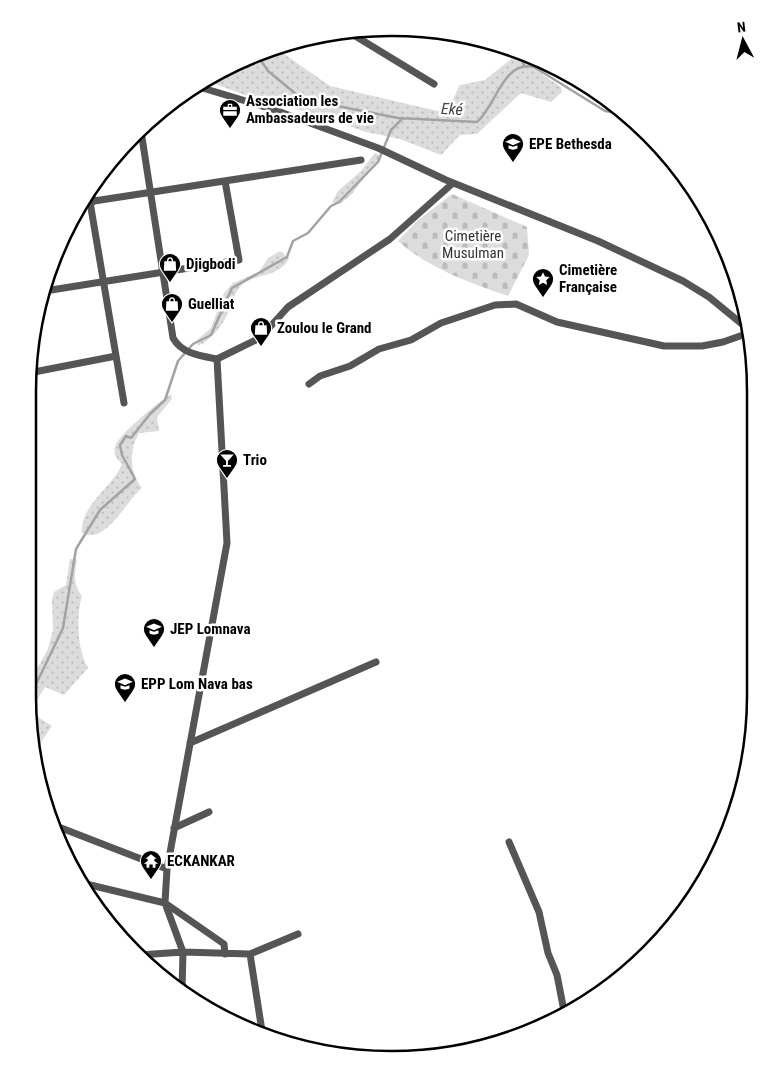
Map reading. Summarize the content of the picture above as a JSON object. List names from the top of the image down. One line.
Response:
{"water":["Eké"],"parks":["Cimetière Musulman"],"places":{"office":["Association les Ambassadeurs de vie"],"school or university":["EPE Bethesda","JEP Lomnava","EPP Lom Nava bas"],"shop":["Djigbodi","Guelliat","Zoulou le Grand"],"place":["Cimetière Française"],"bar":["Trio"],"temple":["ECKANKAR"]},"north":"top"}
